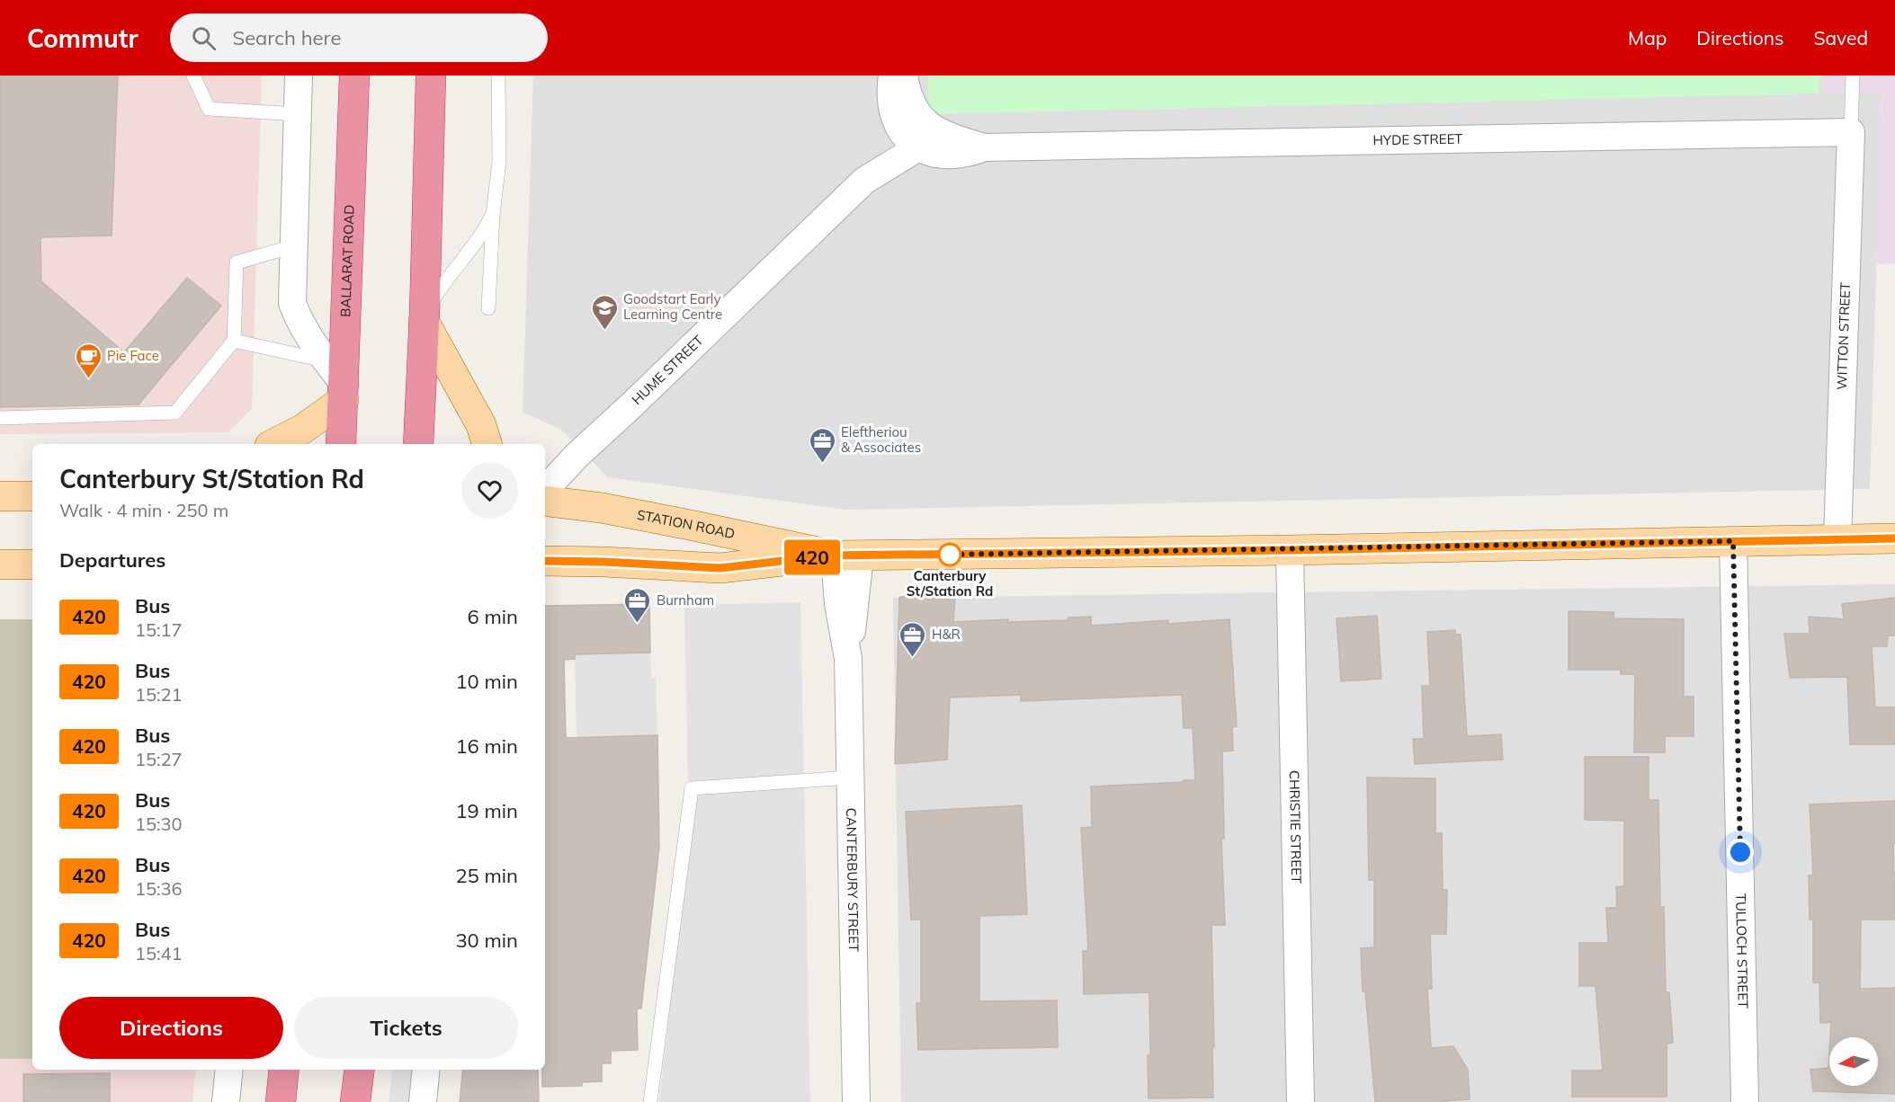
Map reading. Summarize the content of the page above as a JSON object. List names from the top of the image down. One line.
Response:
{"streets":{"highway":["BALLARAT ROAD"],"main road":["STATION ROAD"],"street":["HYDE STREET","WITTON STREET","HUME STREET","CHRISTIE STREET","CANTERBURY STREET","TULLOCH STREET"]},"crossings":[["HYDE STREET","WITTON STREET"],["HYDE STREET","HUME STREET"],["WITTON STREET","STATION ROAD"],["STATION ROAD","CHRISTIE STREET"],["STATION ROAD","CANTERBURY STREET"],["STATION ROAD","TULLOCH STREET"]],"places":{"school or university":["Goodstart Early Learning Centre"],"cafe":["Pie Face"],"office":["Eleftheriou & Associates","Burnham","H&R"],"other":["Canterbury St/Station Rd"]},"lines":["bus line 420"],"north":"left","page":{"header":"Commutr","search":"Search here","nav":["Map","Directions","Saved"],"on_map":"420","heading":[["Canterbury St/Station Rd","Walk · 4 min · 250 m"],"Departures"],"list":[{"mark":"420","name":"Bus","note":"15:17","value":"6 min"},{"mark":"420","name":"Bus","note":"15:21","value":"10 min"},{"mark":"420","name":"Bus","note":"15:27","value":"16 min"},{"mark":"420","name":"Bus","note":"15:30","value":"19 min"},{"mark":"420","name":"Bus","note":"15:36","value":"25 min"},{"mark":"420","name":"Bus","note":"15:41","value":"30 min"}],"buttons":["Directions","Tickets"]}}
